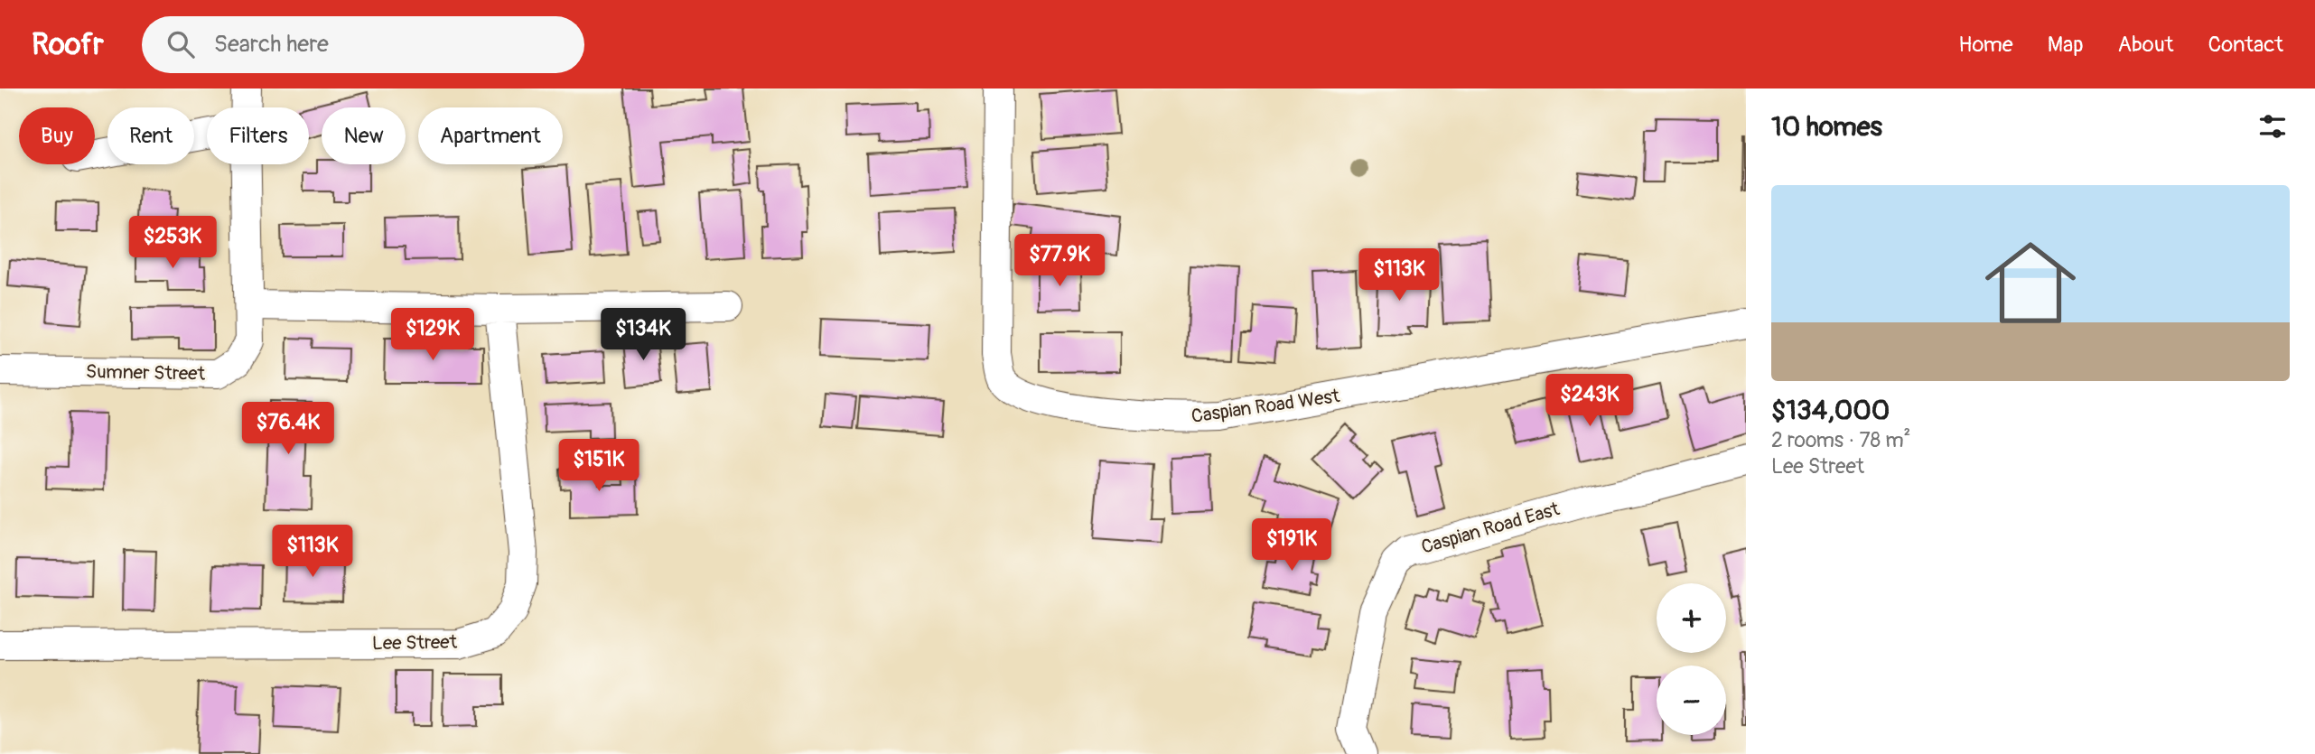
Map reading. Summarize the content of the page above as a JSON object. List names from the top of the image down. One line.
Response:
{"streets":{"street":["Sumner Street","Caspian Road West","Caspian Road East","Lee Street"]},"page":{"header":"Roofr","search":"Search here","nav":["Home","Map","About","Contact"],"heading":"10 homes","chip":["Buy","Rent","Filters","New","Apartment"],"list":[{"name":"$134,000","note":"2 rooms · 78 m² · Lee Street"}],"price":["$253K","$77.9K","$113K","$129K","$134K","$243K","$76.4K","$151K","$191K","$113K"],"map_buttons":["+","−"]}}
